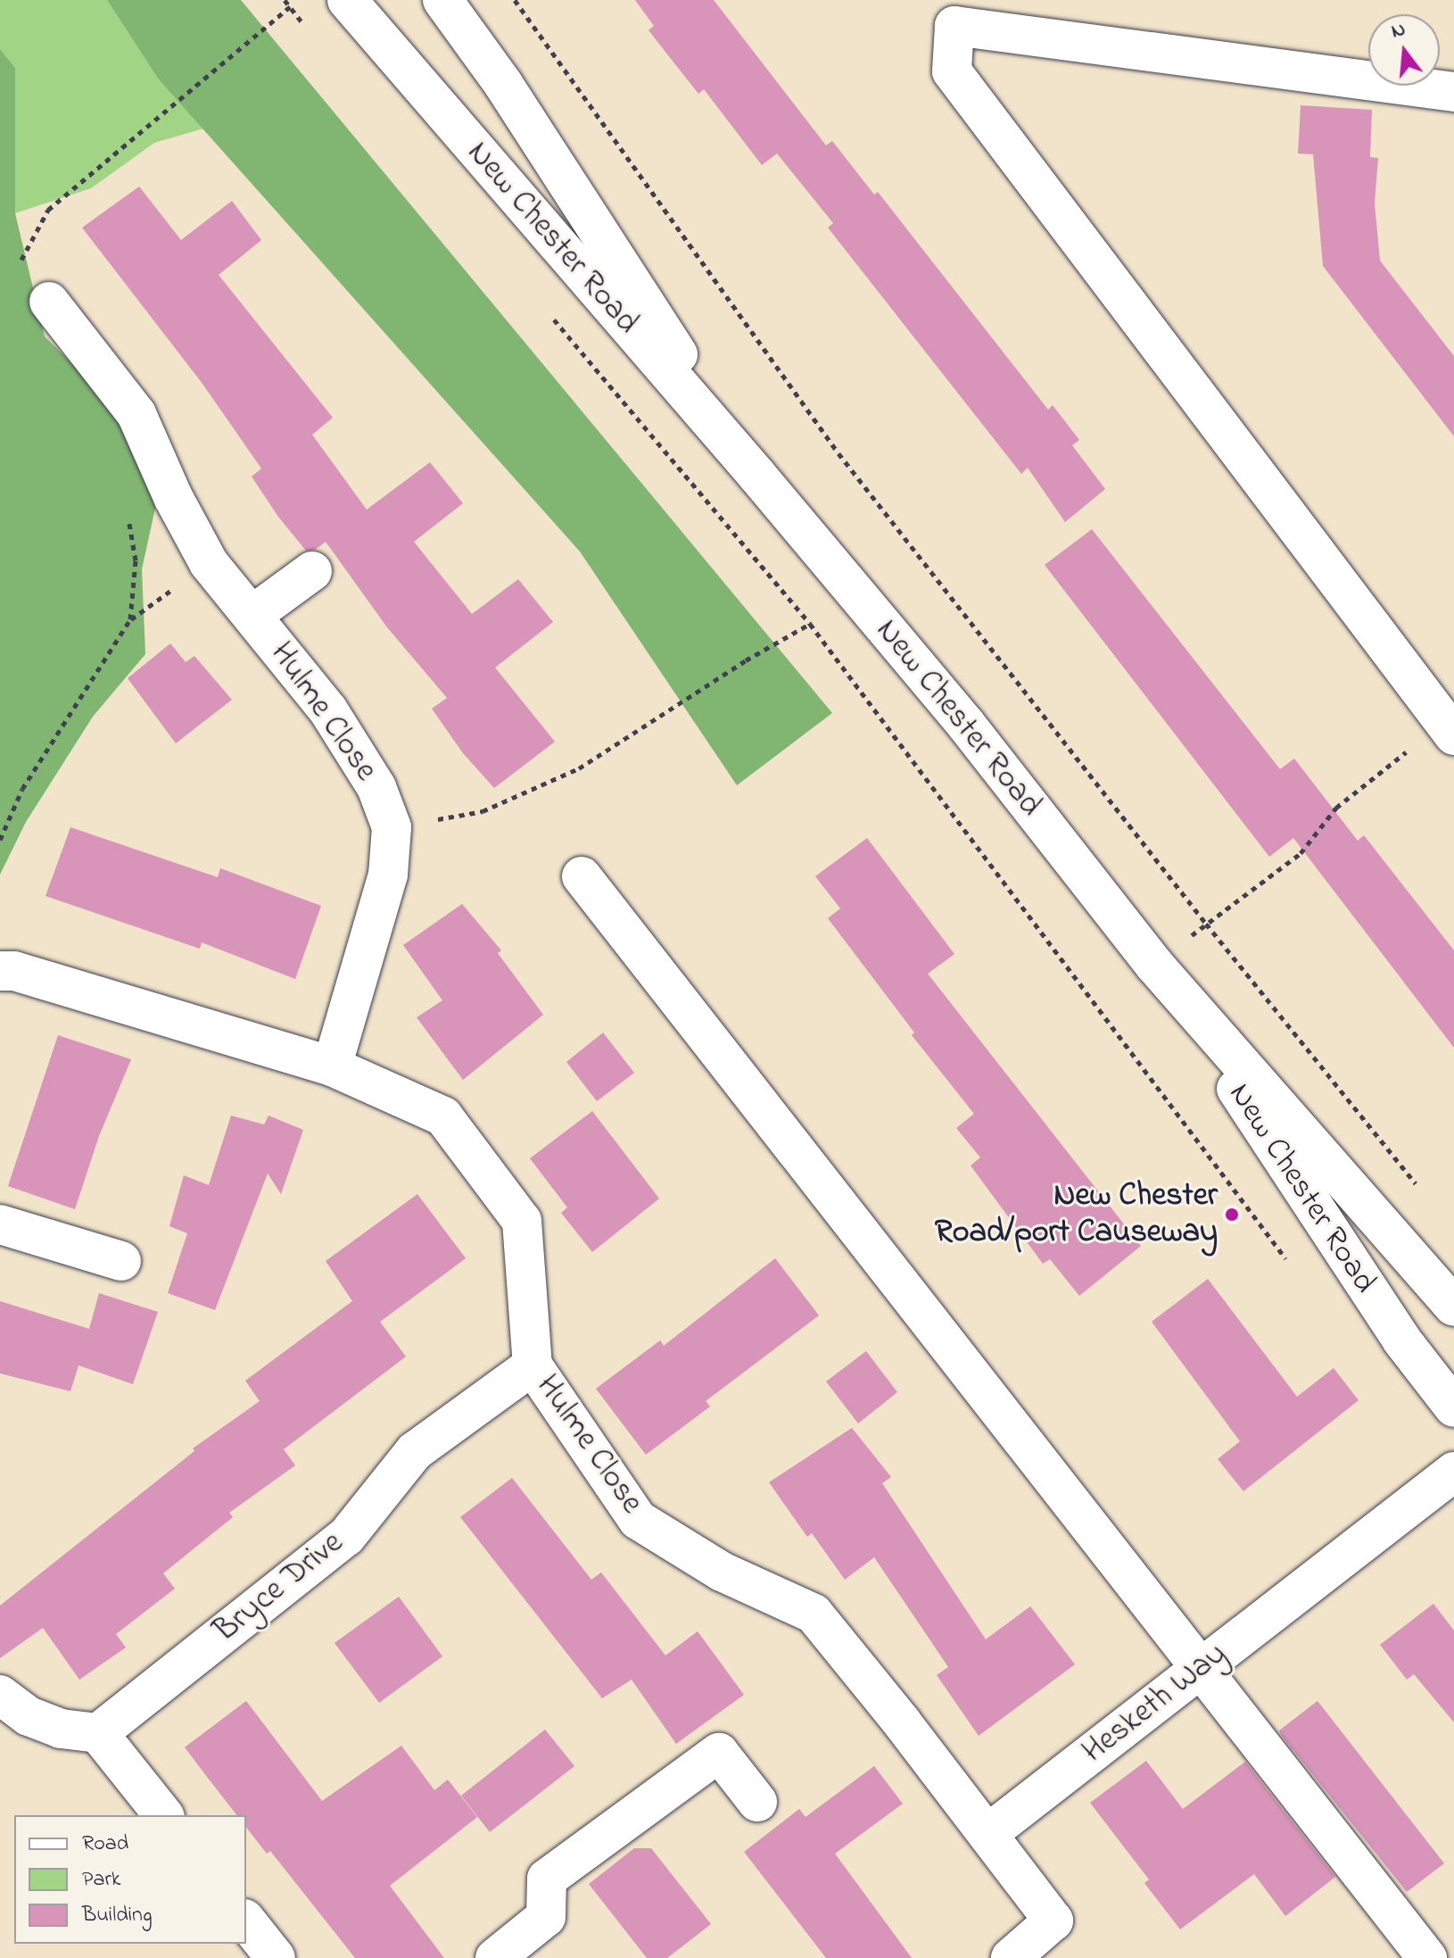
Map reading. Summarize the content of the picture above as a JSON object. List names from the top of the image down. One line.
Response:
{"streets":{"main road":["New Chester Road","Hulme Close","Bryce Drive","Hesketh Way"]},"crossings":[["Hulme Close","Bryce Drive"],["Hulme Close","Hesketh Way"]],"places":["New Chester Road/port Causeway"],"legend":["Road","Park","Building"],"north":"top"}
